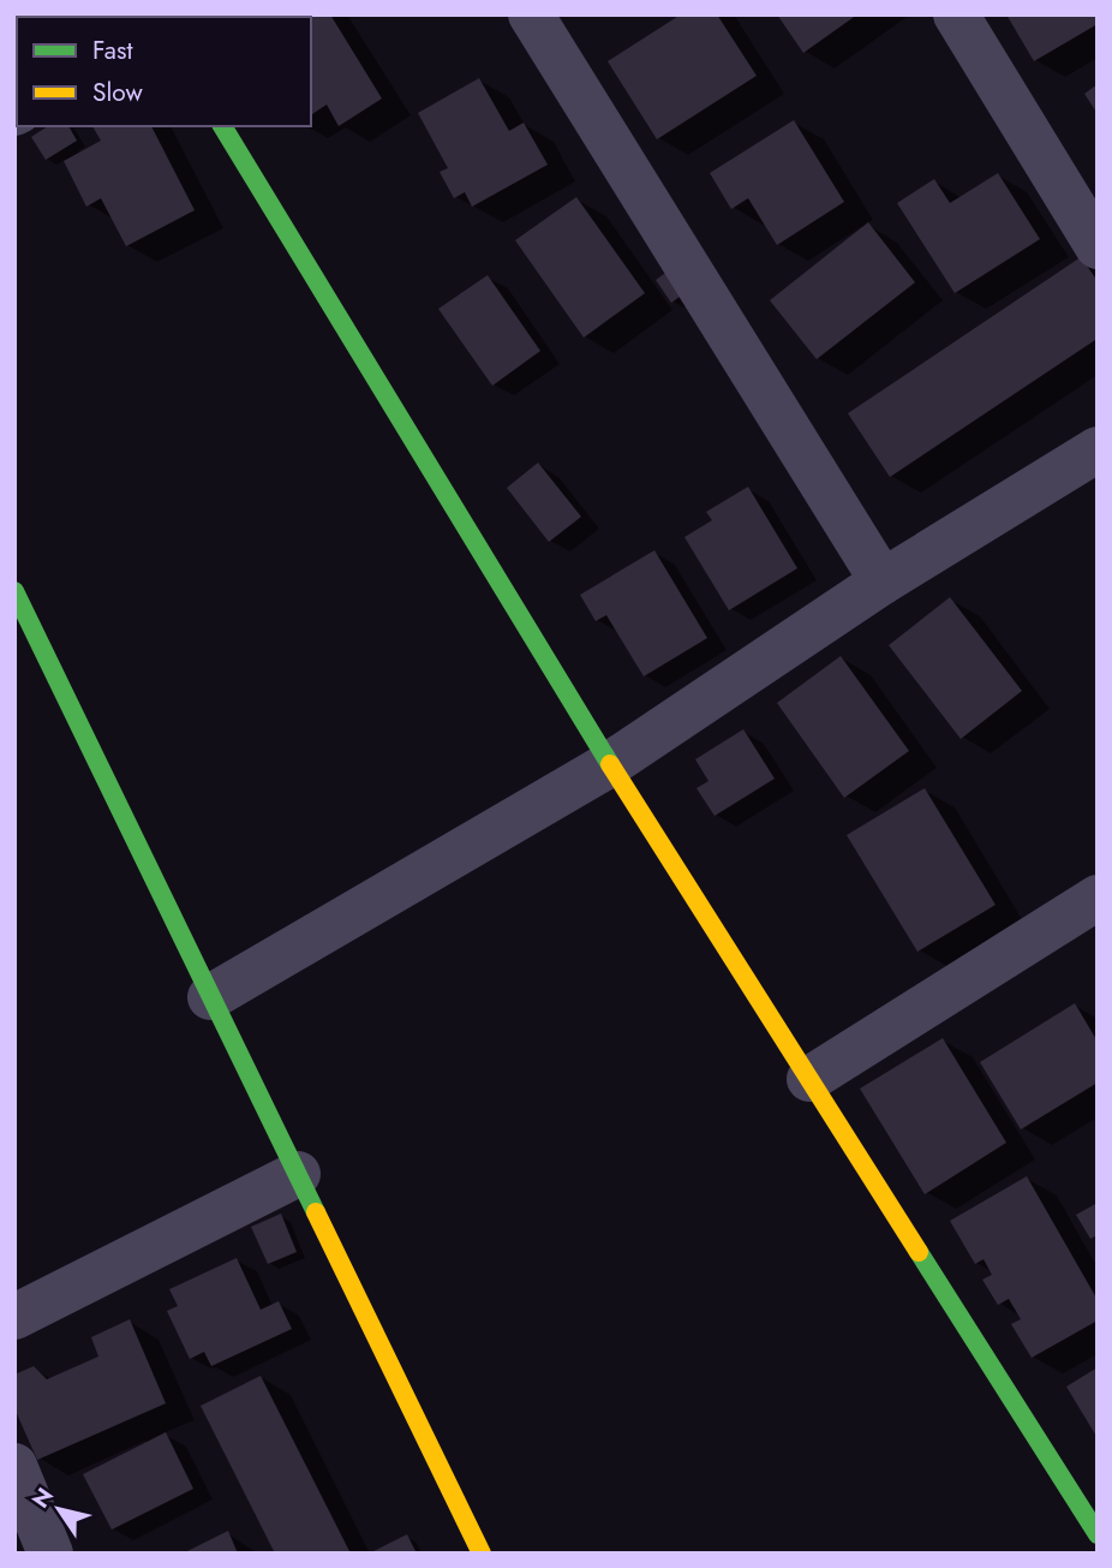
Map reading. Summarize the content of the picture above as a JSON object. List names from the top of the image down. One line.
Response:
{"legend":["Fast","Slow"],"north":"top left"}
